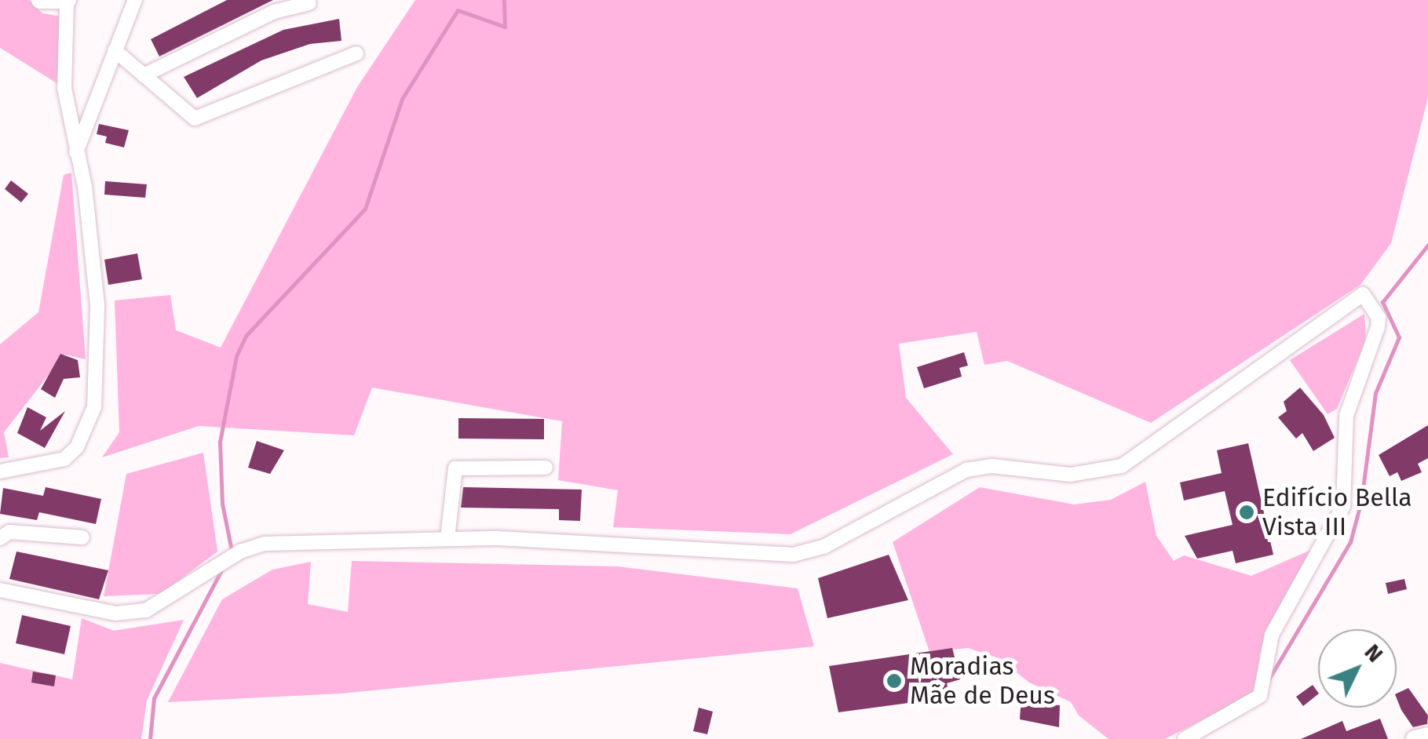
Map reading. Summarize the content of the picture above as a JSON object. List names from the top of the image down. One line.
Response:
{"places":["Edifício Bella Vista III","Moradias Mãe de Deus"],"north":"top right"}
